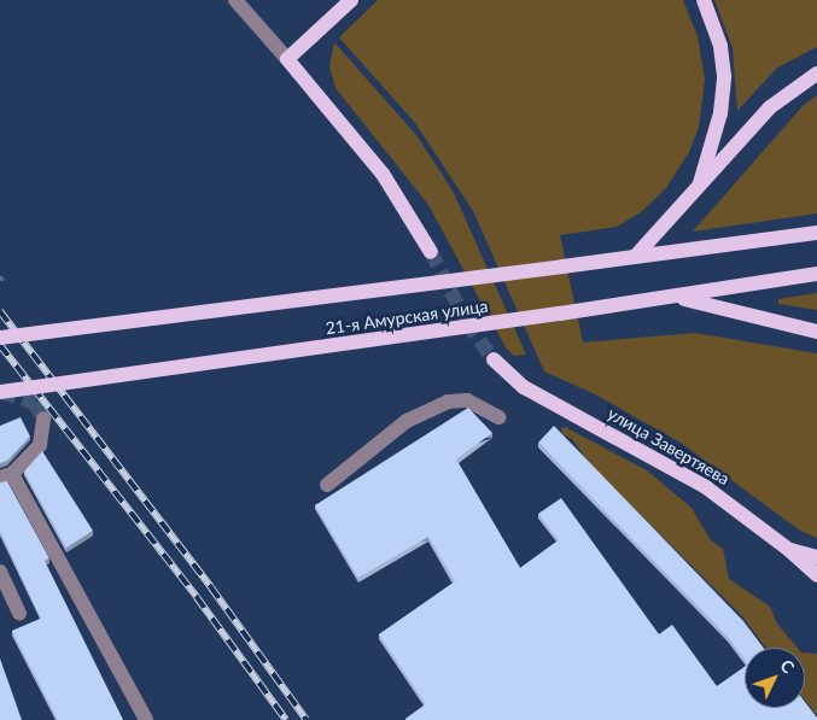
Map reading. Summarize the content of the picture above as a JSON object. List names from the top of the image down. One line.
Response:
{"streets":{"main road":["21-я Амурская улица","улица Завертяева"]},"north":"top right"}
